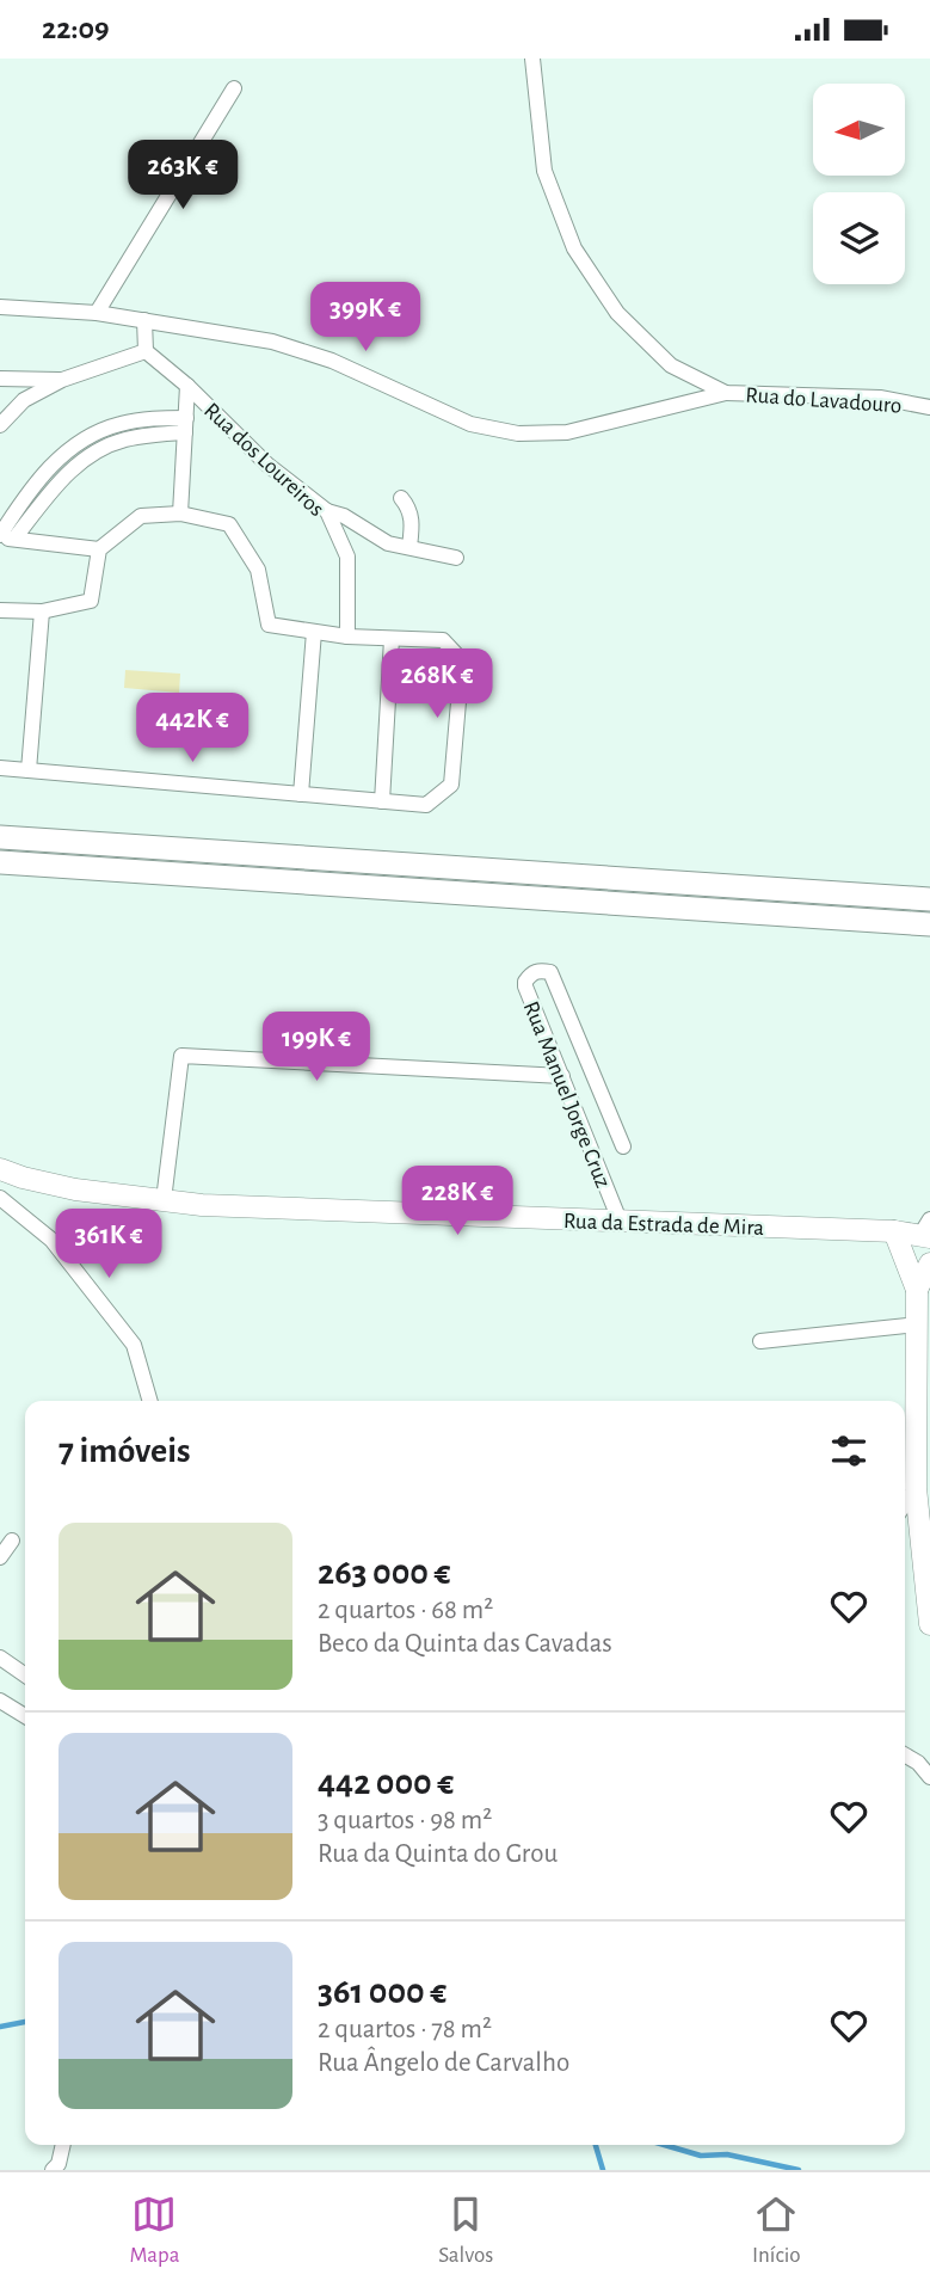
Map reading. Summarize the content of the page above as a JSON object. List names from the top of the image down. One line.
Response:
{"streets":{"street":["Rua do Lavadouro","Rua dos Loureiros","Rua Manuel Jorge Cruz","Rua da Estrada de Mira"]},"crossings":[["Rua Manuel Jorge Cruz","Rua da Estrada de Mira"]],"north":"left","page":{"status":"22:09","price":["263K €","399K €","268K €","442K €","199K €","228K €","361K €"],"heading":"7 imóveis","list":[{"name":"263 000 €","note":"2 quartos · 68 m² · Beco da Quinta das Cavadas"},{"name":"442 000 €","note":"3 quartos · 98 m² · Rua da Quinta do Grou"},{"name":"361 000 €","note":"2 quartos · 78 m² · Rua Ângelo de Carvalho"}],"tabs":["Mapa","Salvos","Início"]}}
